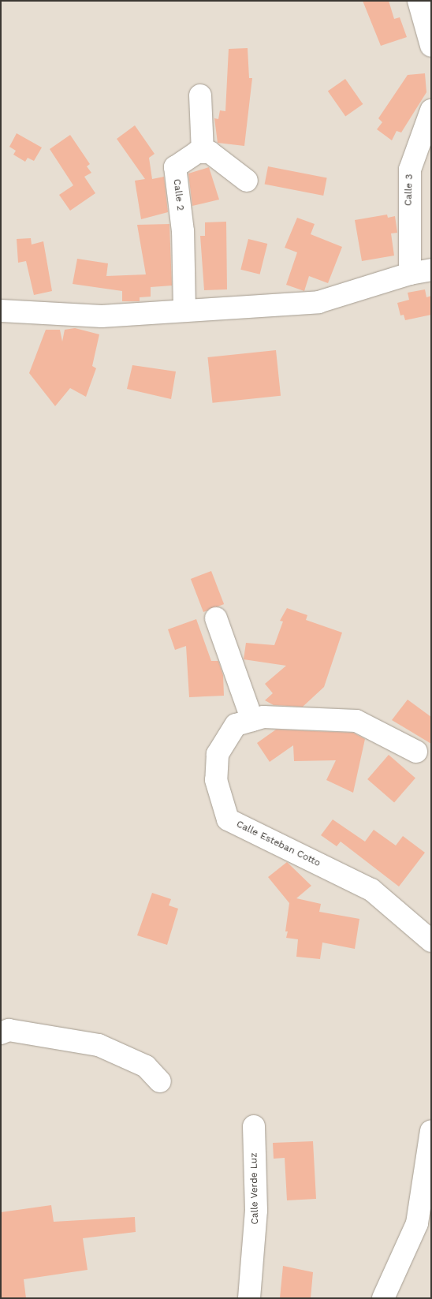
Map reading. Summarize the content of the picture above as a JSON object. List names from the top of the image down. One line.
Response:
{"streets":{"street":["Calle 3","Calle 2","Calle Esteban Cotto","Calle Verde Luz"]}}
